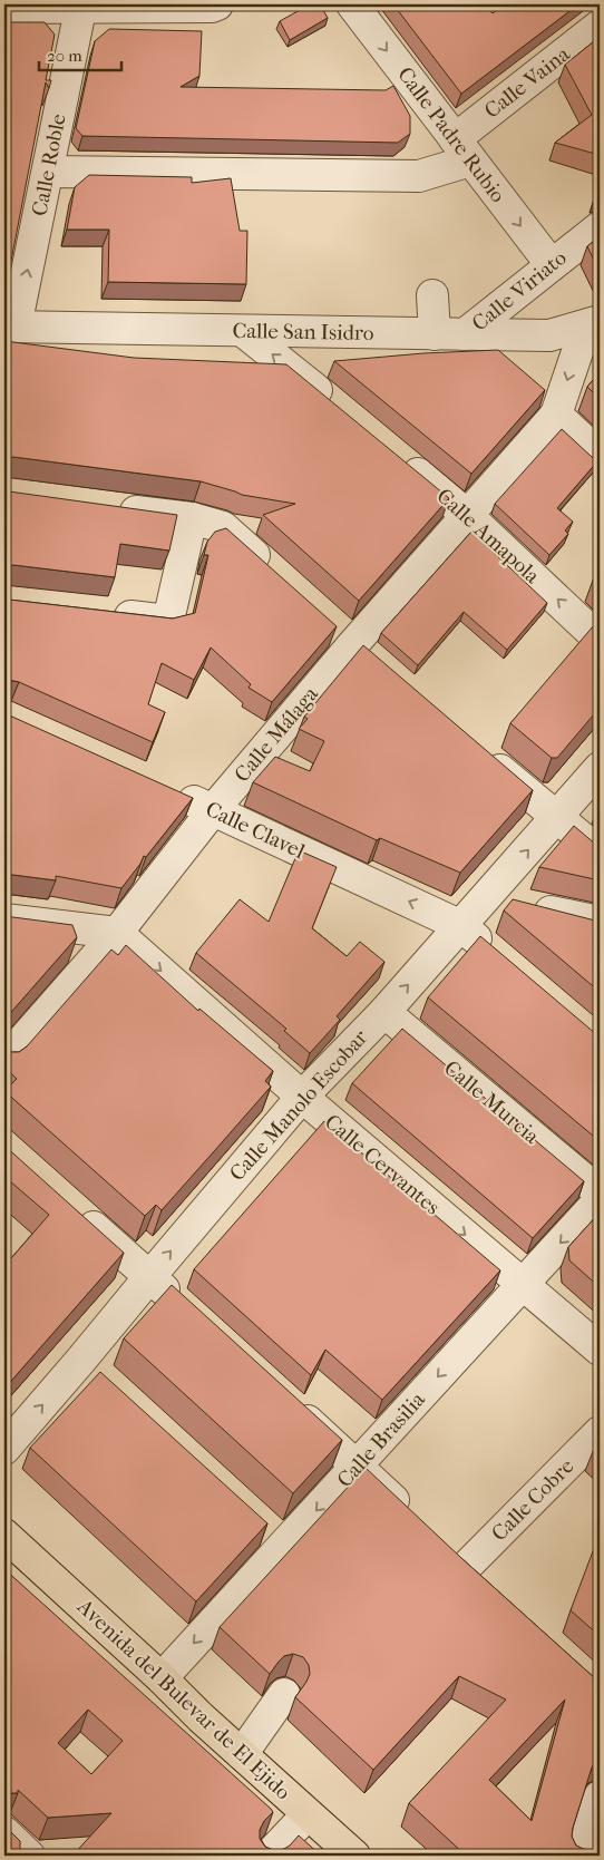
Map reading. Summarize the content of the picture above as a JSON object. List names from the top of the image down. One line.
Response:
{"streets":{"main road":["Avenida del Bulevar de El Ejido"],"street":["Calle Vaina","Calle Padre Rubio","Calle Roble","Calle Viriato","Calle San Isidro","Calle Amapola","Calle Málaga","Calle Clavel","Calle Murcia","Calle Manolo Escobar","Calle Cervantes","Calle Brasilia","Calle Cobre"]},"crossings":[["Calle Vaina","Calle Padre Rubio"],["Calle Padre Rubio","Calle Viriato"],["Calle Roble","Calle San Isidro"],["Calle Viriato","Calle San Isidro"],["Calle Amapola","Calle Málaga"],["Calle Málaga","Calle Clavel"],["Calle Málaga","Calle Cervantes"],["Calle Clavel","Calle Manolo Escobar"],["Calle Murcia","Calle Manolo Escobar"],["Calle Manolo Escobar","Calle Cervantes"],["Calle Cervantes","Calle Brasilia"],["Calle Brasilia","Avenida del Bulevar de El Ejido"]],"one_way":["Calle Padre Rubio","Calle Roble","Calle Manolo Escobar","Calle Brasilia"],"scale_bar":"20 m"}
